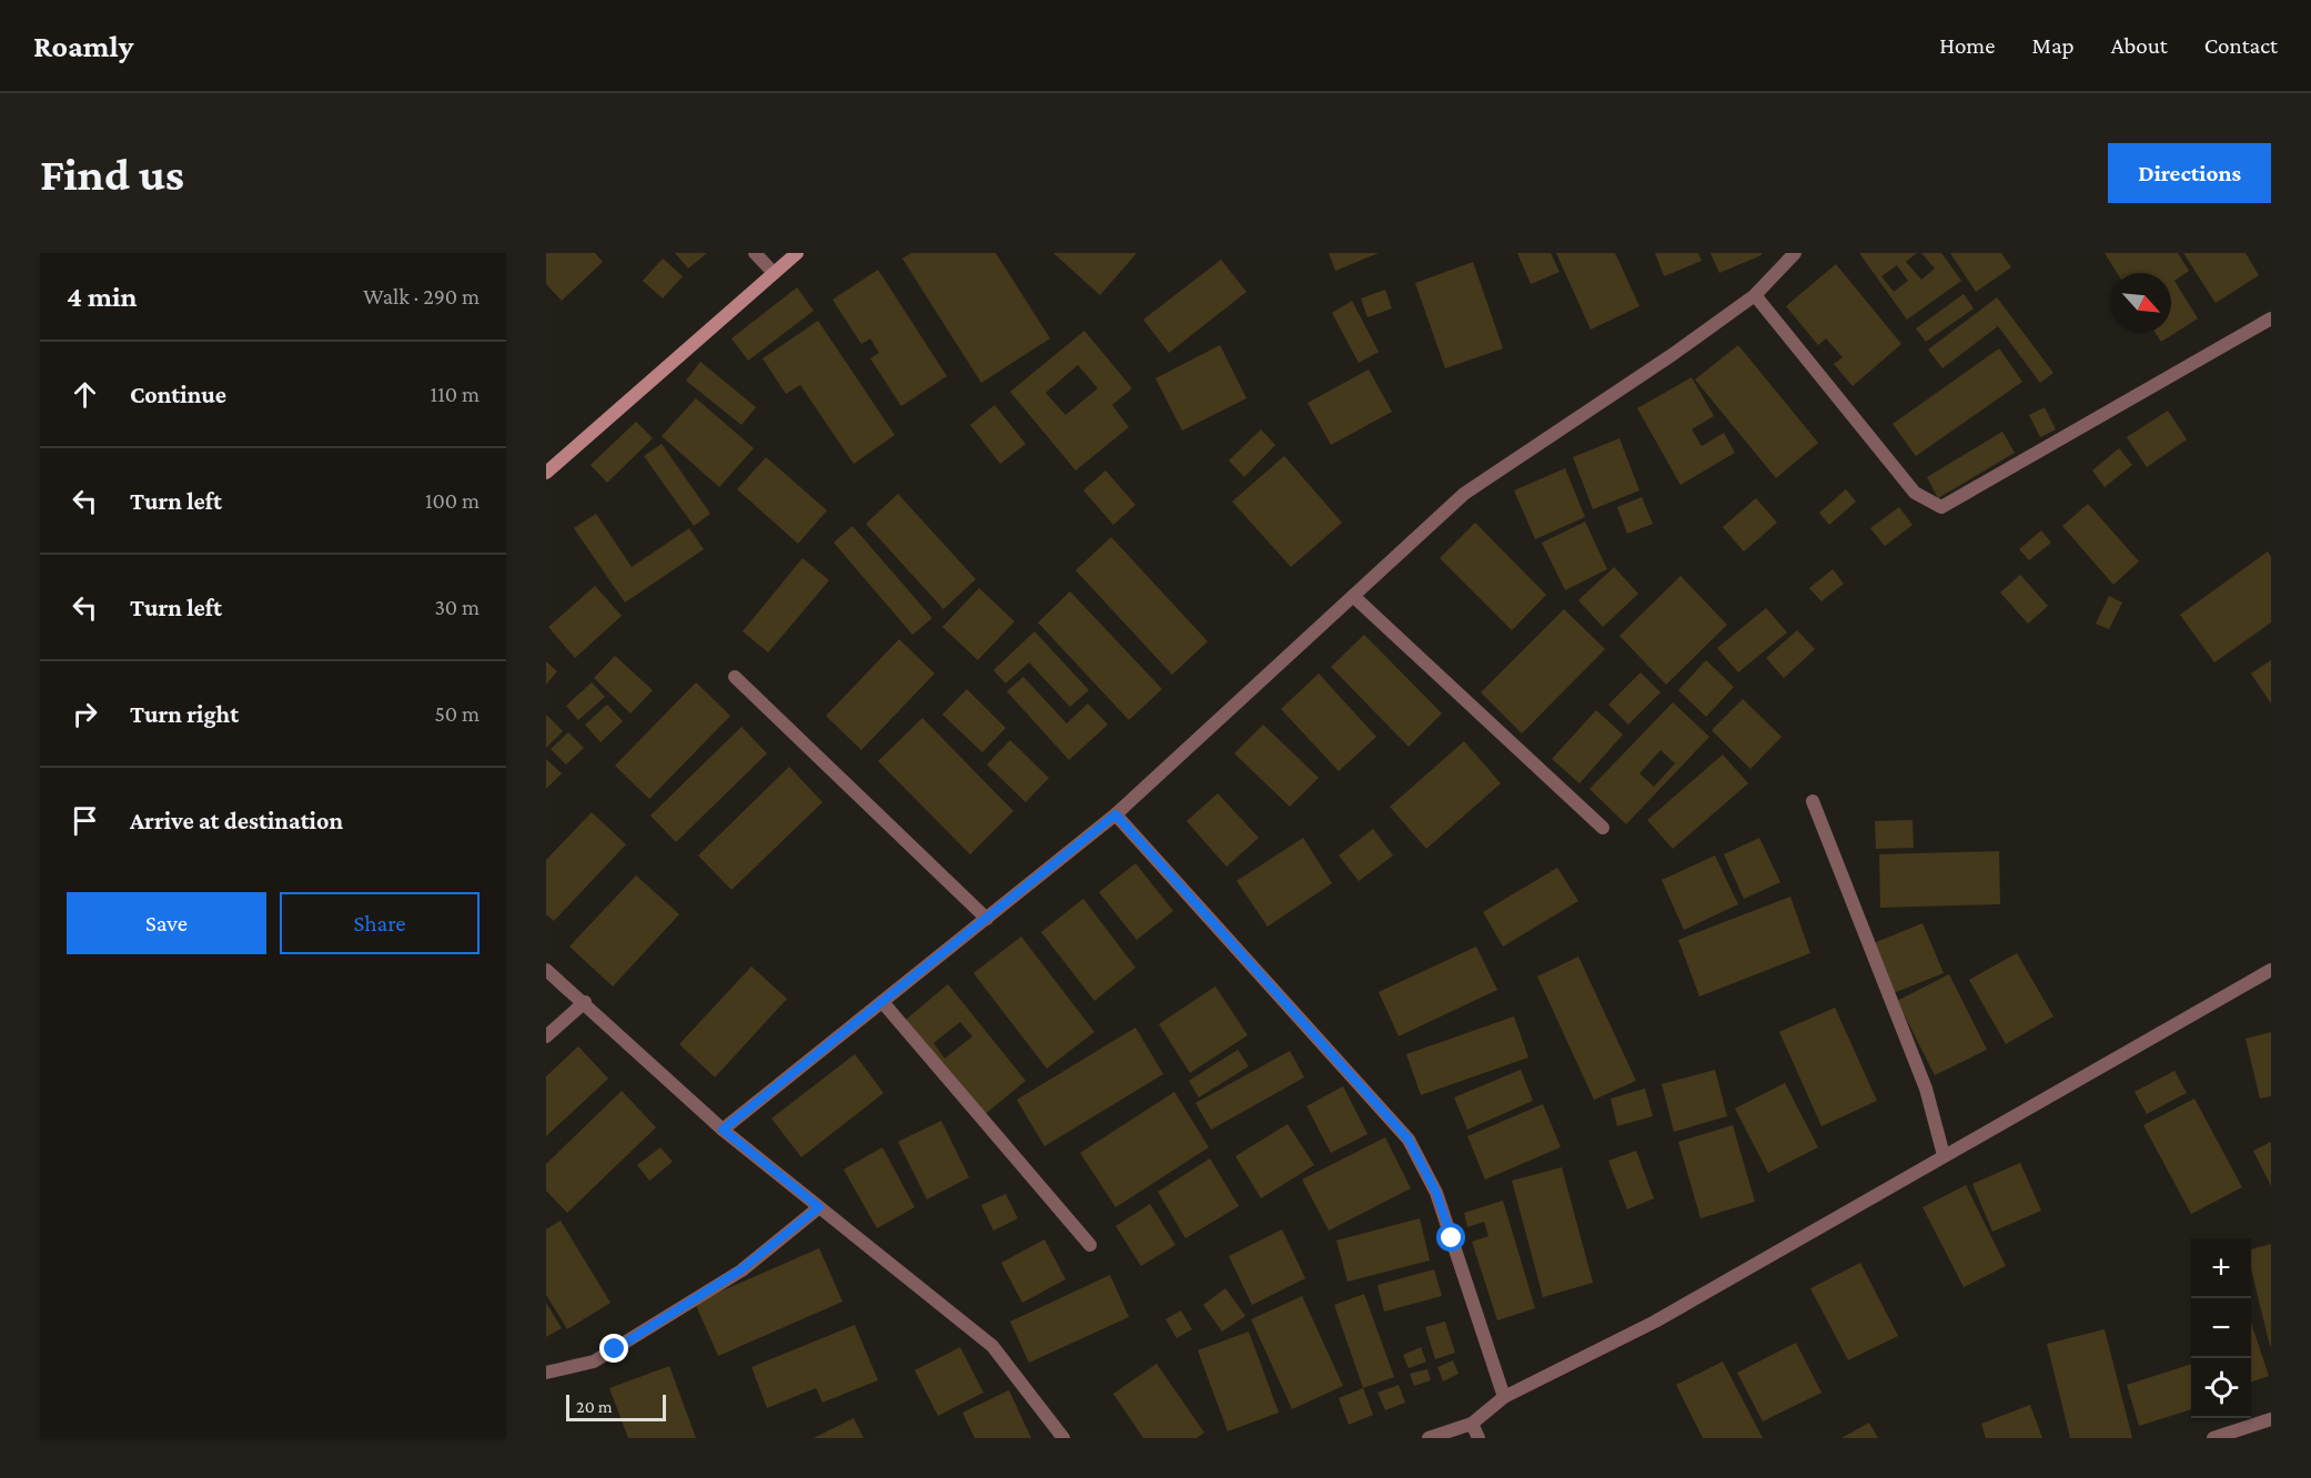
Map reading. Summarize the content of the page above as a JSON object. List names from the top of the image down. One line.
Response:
{"scale_bar":"20 m","north":"bottom right","page":{"header":"Roamly","nav":["Home","Map","About","Contact"],"buttons":["Directions",["Save","Share"]],"title":"Find us","heading":["4 min","Walk · 290 m"],"list":[["Continue","110 m"],["Turn left","100 m"],["Turn left","30 m"],["Turn right","50 m"],"Arrive at destination"],"map_buttons":["+","−"],"scale":"20 m"}}
